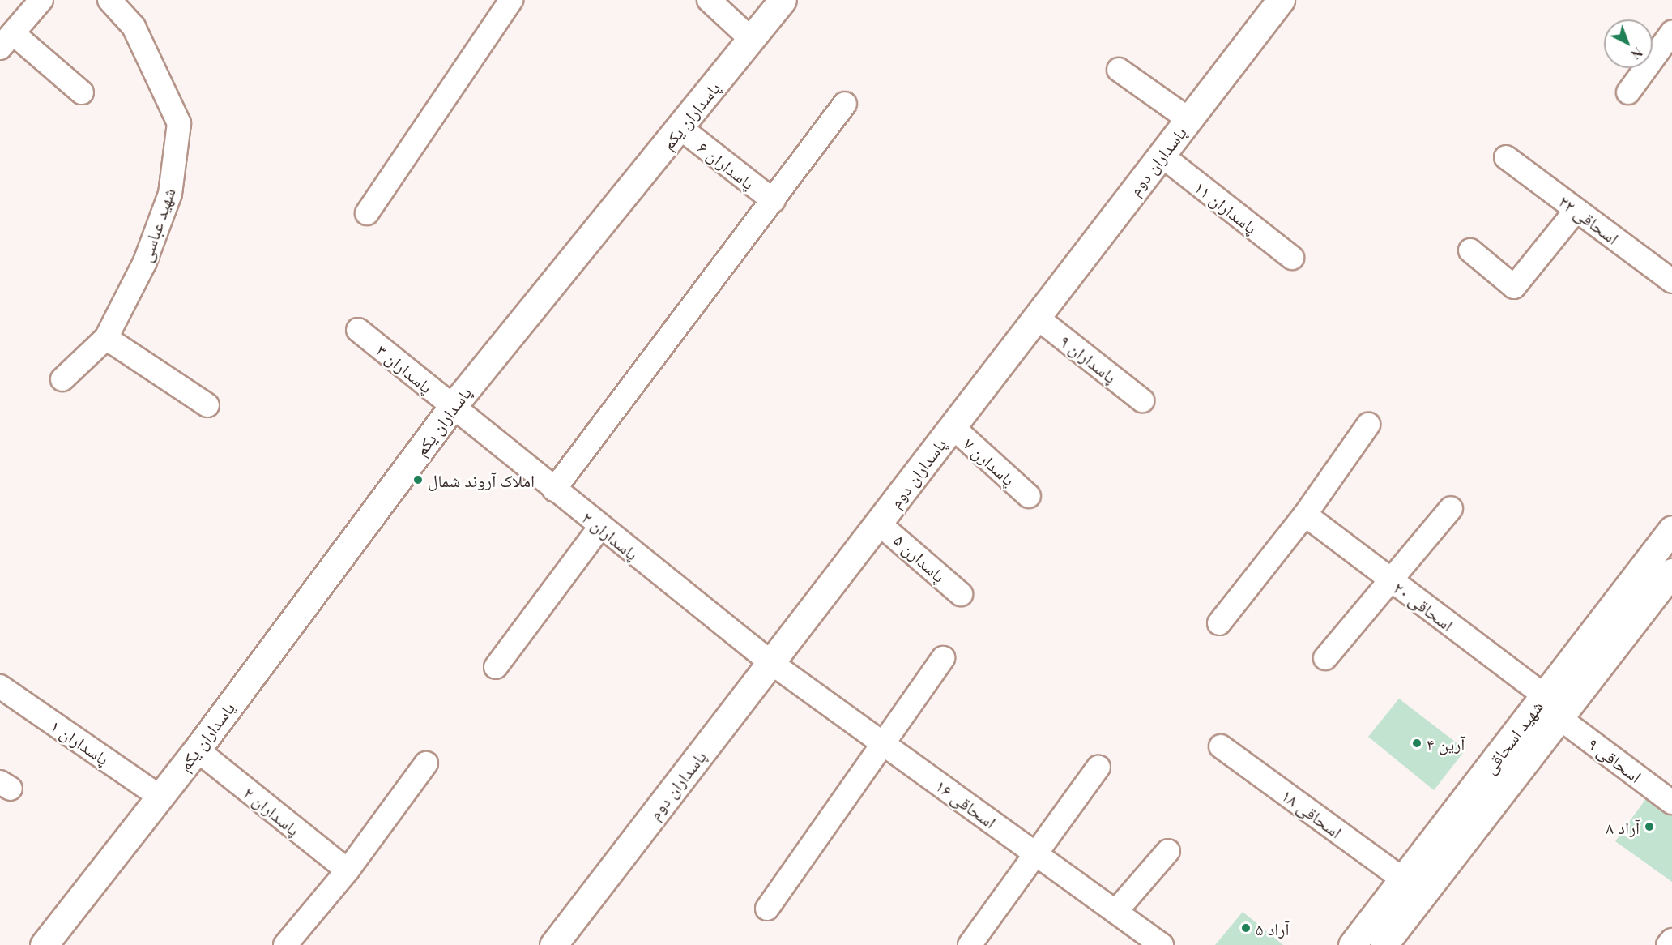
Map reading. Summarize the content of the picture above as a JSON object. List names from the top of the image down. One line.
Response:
{"streets":{"street":["پاسداران یکم","پاسداران دوم","پاسداران ۶","پاسداران ۱۱","اسحاقی ۲۲","شهید عباسی","پاسداران ۹","پاسداران ۳","پاسدارن ۷","پاسداران ۲","پاسدارن ۵","اسحاقی ۲۰","شهید اسحاقی","پاسداران ۱","اسحاقی ۹","اسحاقی ۱۶","اسحاقی ۱۸"]},"crossings":[["پاسداران یکم","پاسداران ۶"],["پاسداران یکم","پاسداران ۳"],["پاسداران یکم","پاسداران ۲"],["پاسداران یکم","پاسداران ۱"],["پاسداران دوم","پاسداران ۱۱"],["پاسداران دوم","پاسداران ۹"],["پاسداران دوم","پاسدارن ۷"],["پاسداران دوم","پاسداران ۲"],["پاسداران دوم","پاسدارن ۵"],["پاسداران دوم","اسحاقی ۱۶"],["پاسداران ۳","پاسداران ۲"],["پاسداران ۲","اسحاقی ۱۶"],["اسحاقی ۲۰","شهید اسحاقی"],["شهید اسحاقی","اسحاقی ۹"],["شهید اسحاقی","اسحاقی ۱۸"]],"places":["املاک آروند شمال","آرین ۴","آراد ۸","آراد ۵"],"north":"bottom right"}
